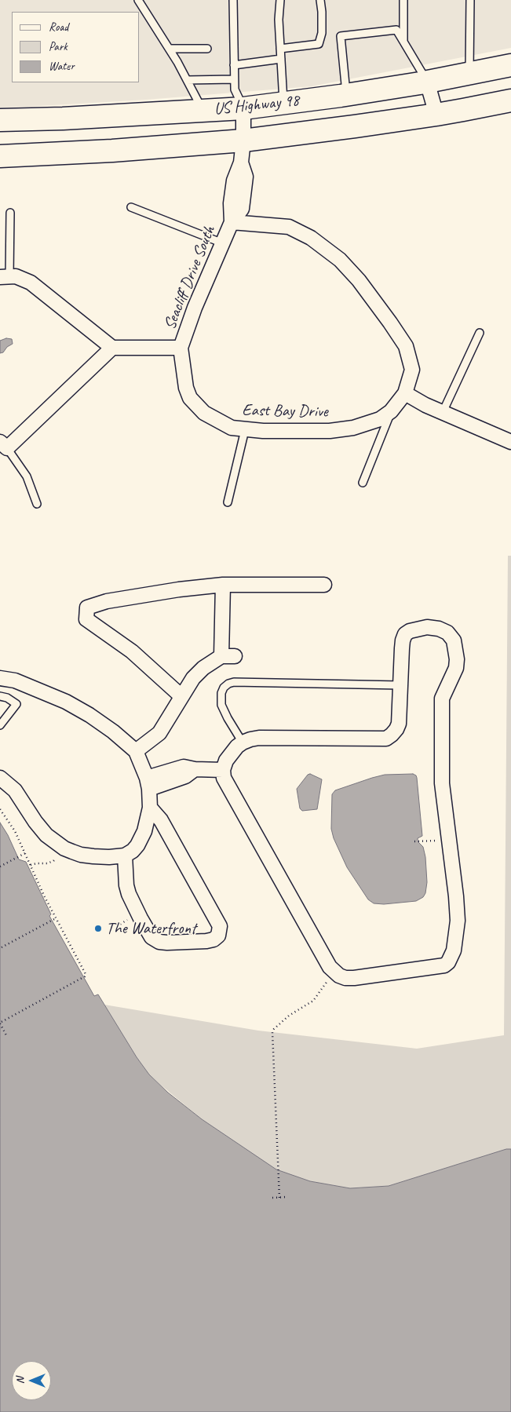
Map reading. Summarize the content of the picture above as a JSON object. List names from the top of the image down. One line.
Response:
{"streets":{"main road":["US Highway 98"],"street":["Seacliff Drive South","East Bay Drive"]},"crossings":[["US Highway 98","Seacliff Drive South"],["Seacliff Drive South","East Bay Drive"]],"places":["The Waterfront"],"legend":["Road","Park","Water"],"north":"left"}
